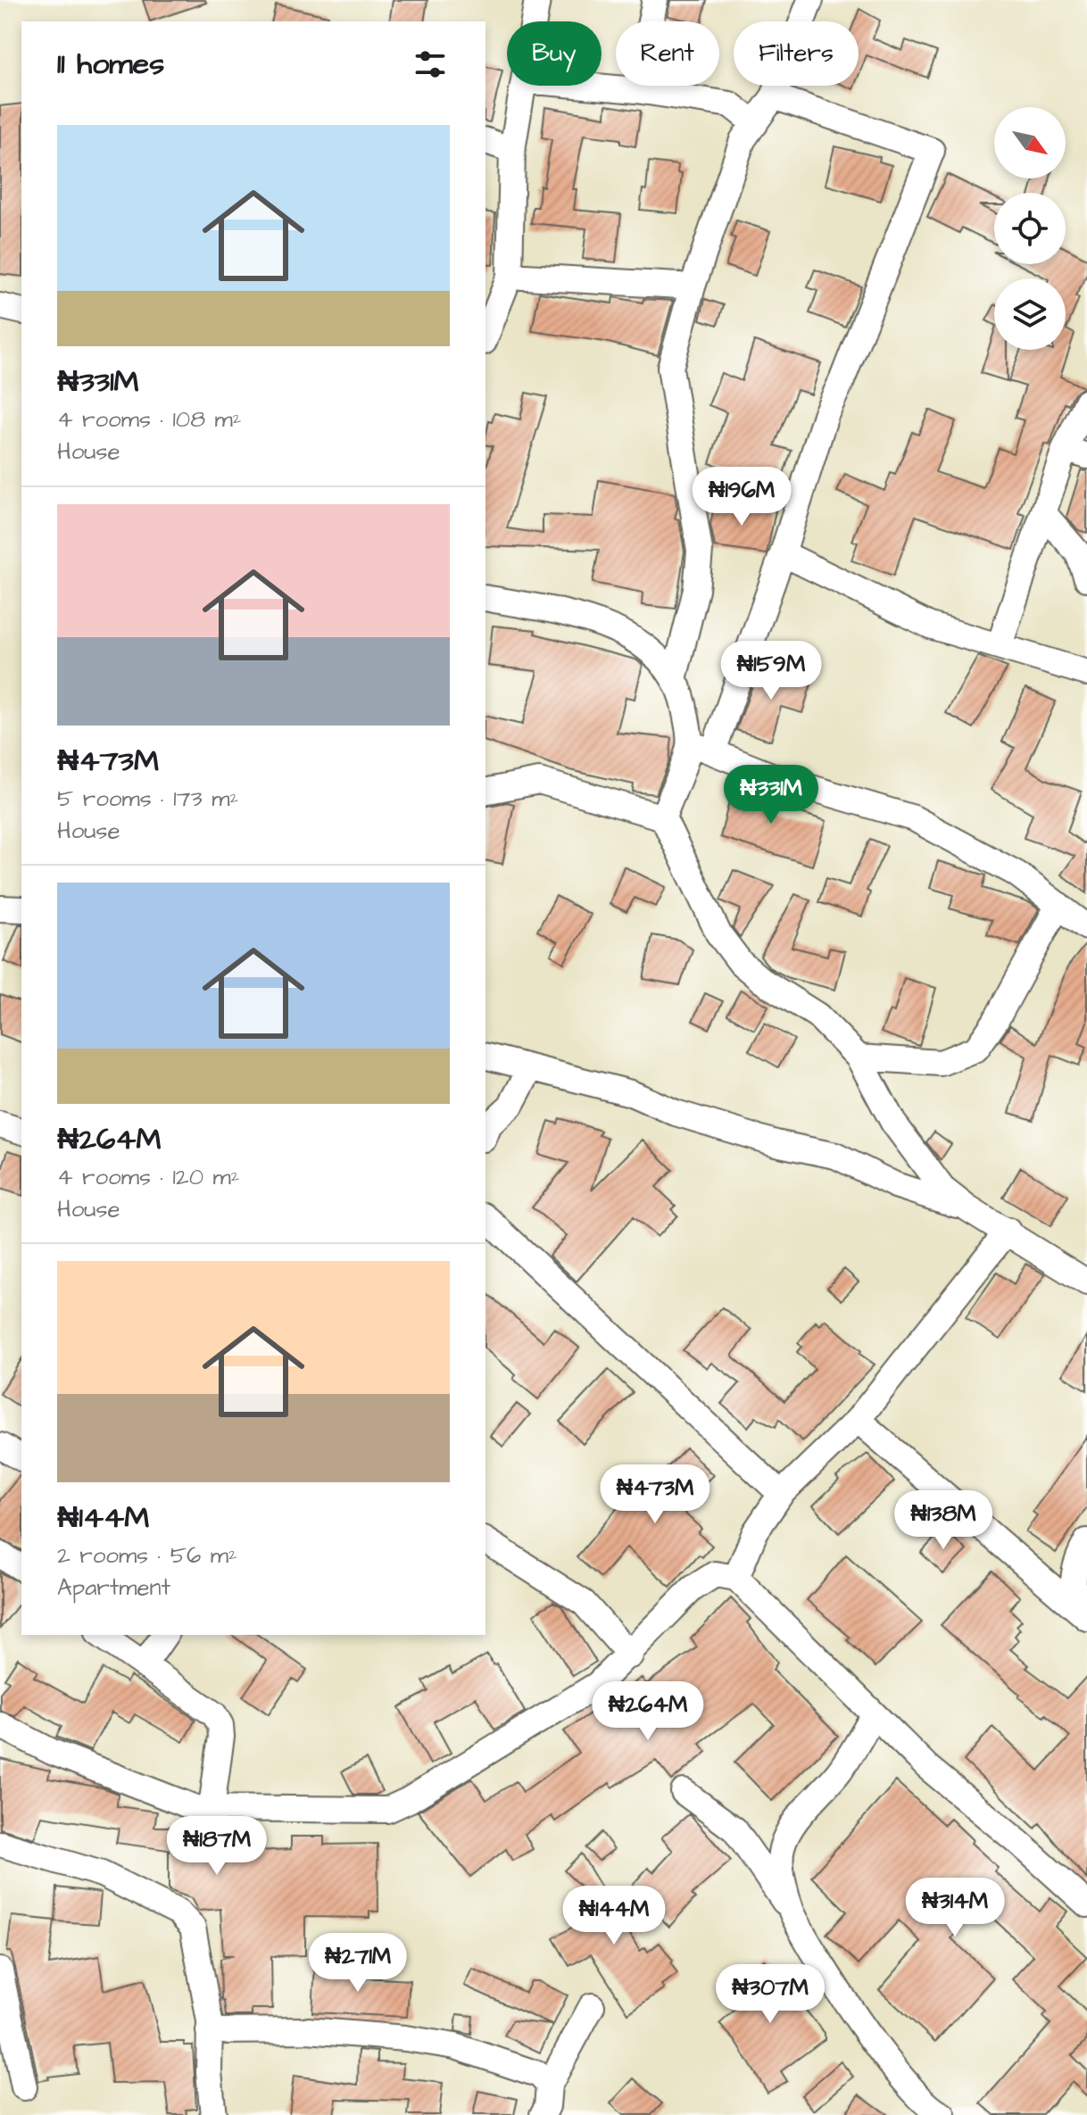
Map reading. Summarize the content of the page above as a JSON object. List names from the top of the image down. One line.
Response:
{"north":"bottom right","page":{"chip":["Buy","Rent","Filters"],"heading":"11 homes","list":[{"name":"₦331M","note":"4 rooms · 108 m² · House"},{"name":"₦473M","note":"5 rooms · 173 m² · House"},{"name":"₦264M","note":"4 rooms · 120 m² · House"},{"name":"₦144M","note":"2 rooms · 56 m² · Apartment"}],"price":["₦196M","₦159M","₦331M","₦473M","₦138M","₦264M","₦187M","₦314M","₦144M","₦271M","₦307M"]}}
